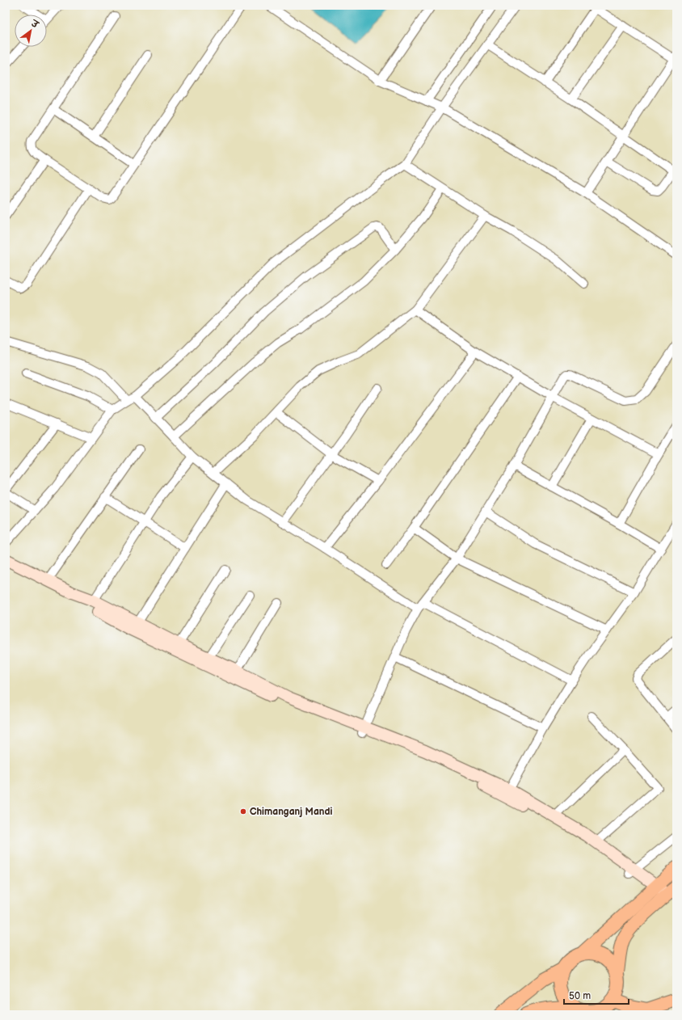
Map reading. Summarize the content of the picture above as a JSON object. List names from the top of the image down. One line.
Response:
{"places":["Chimanganj Mandi"],"scale_bar":"50 m","north":"top right"}
